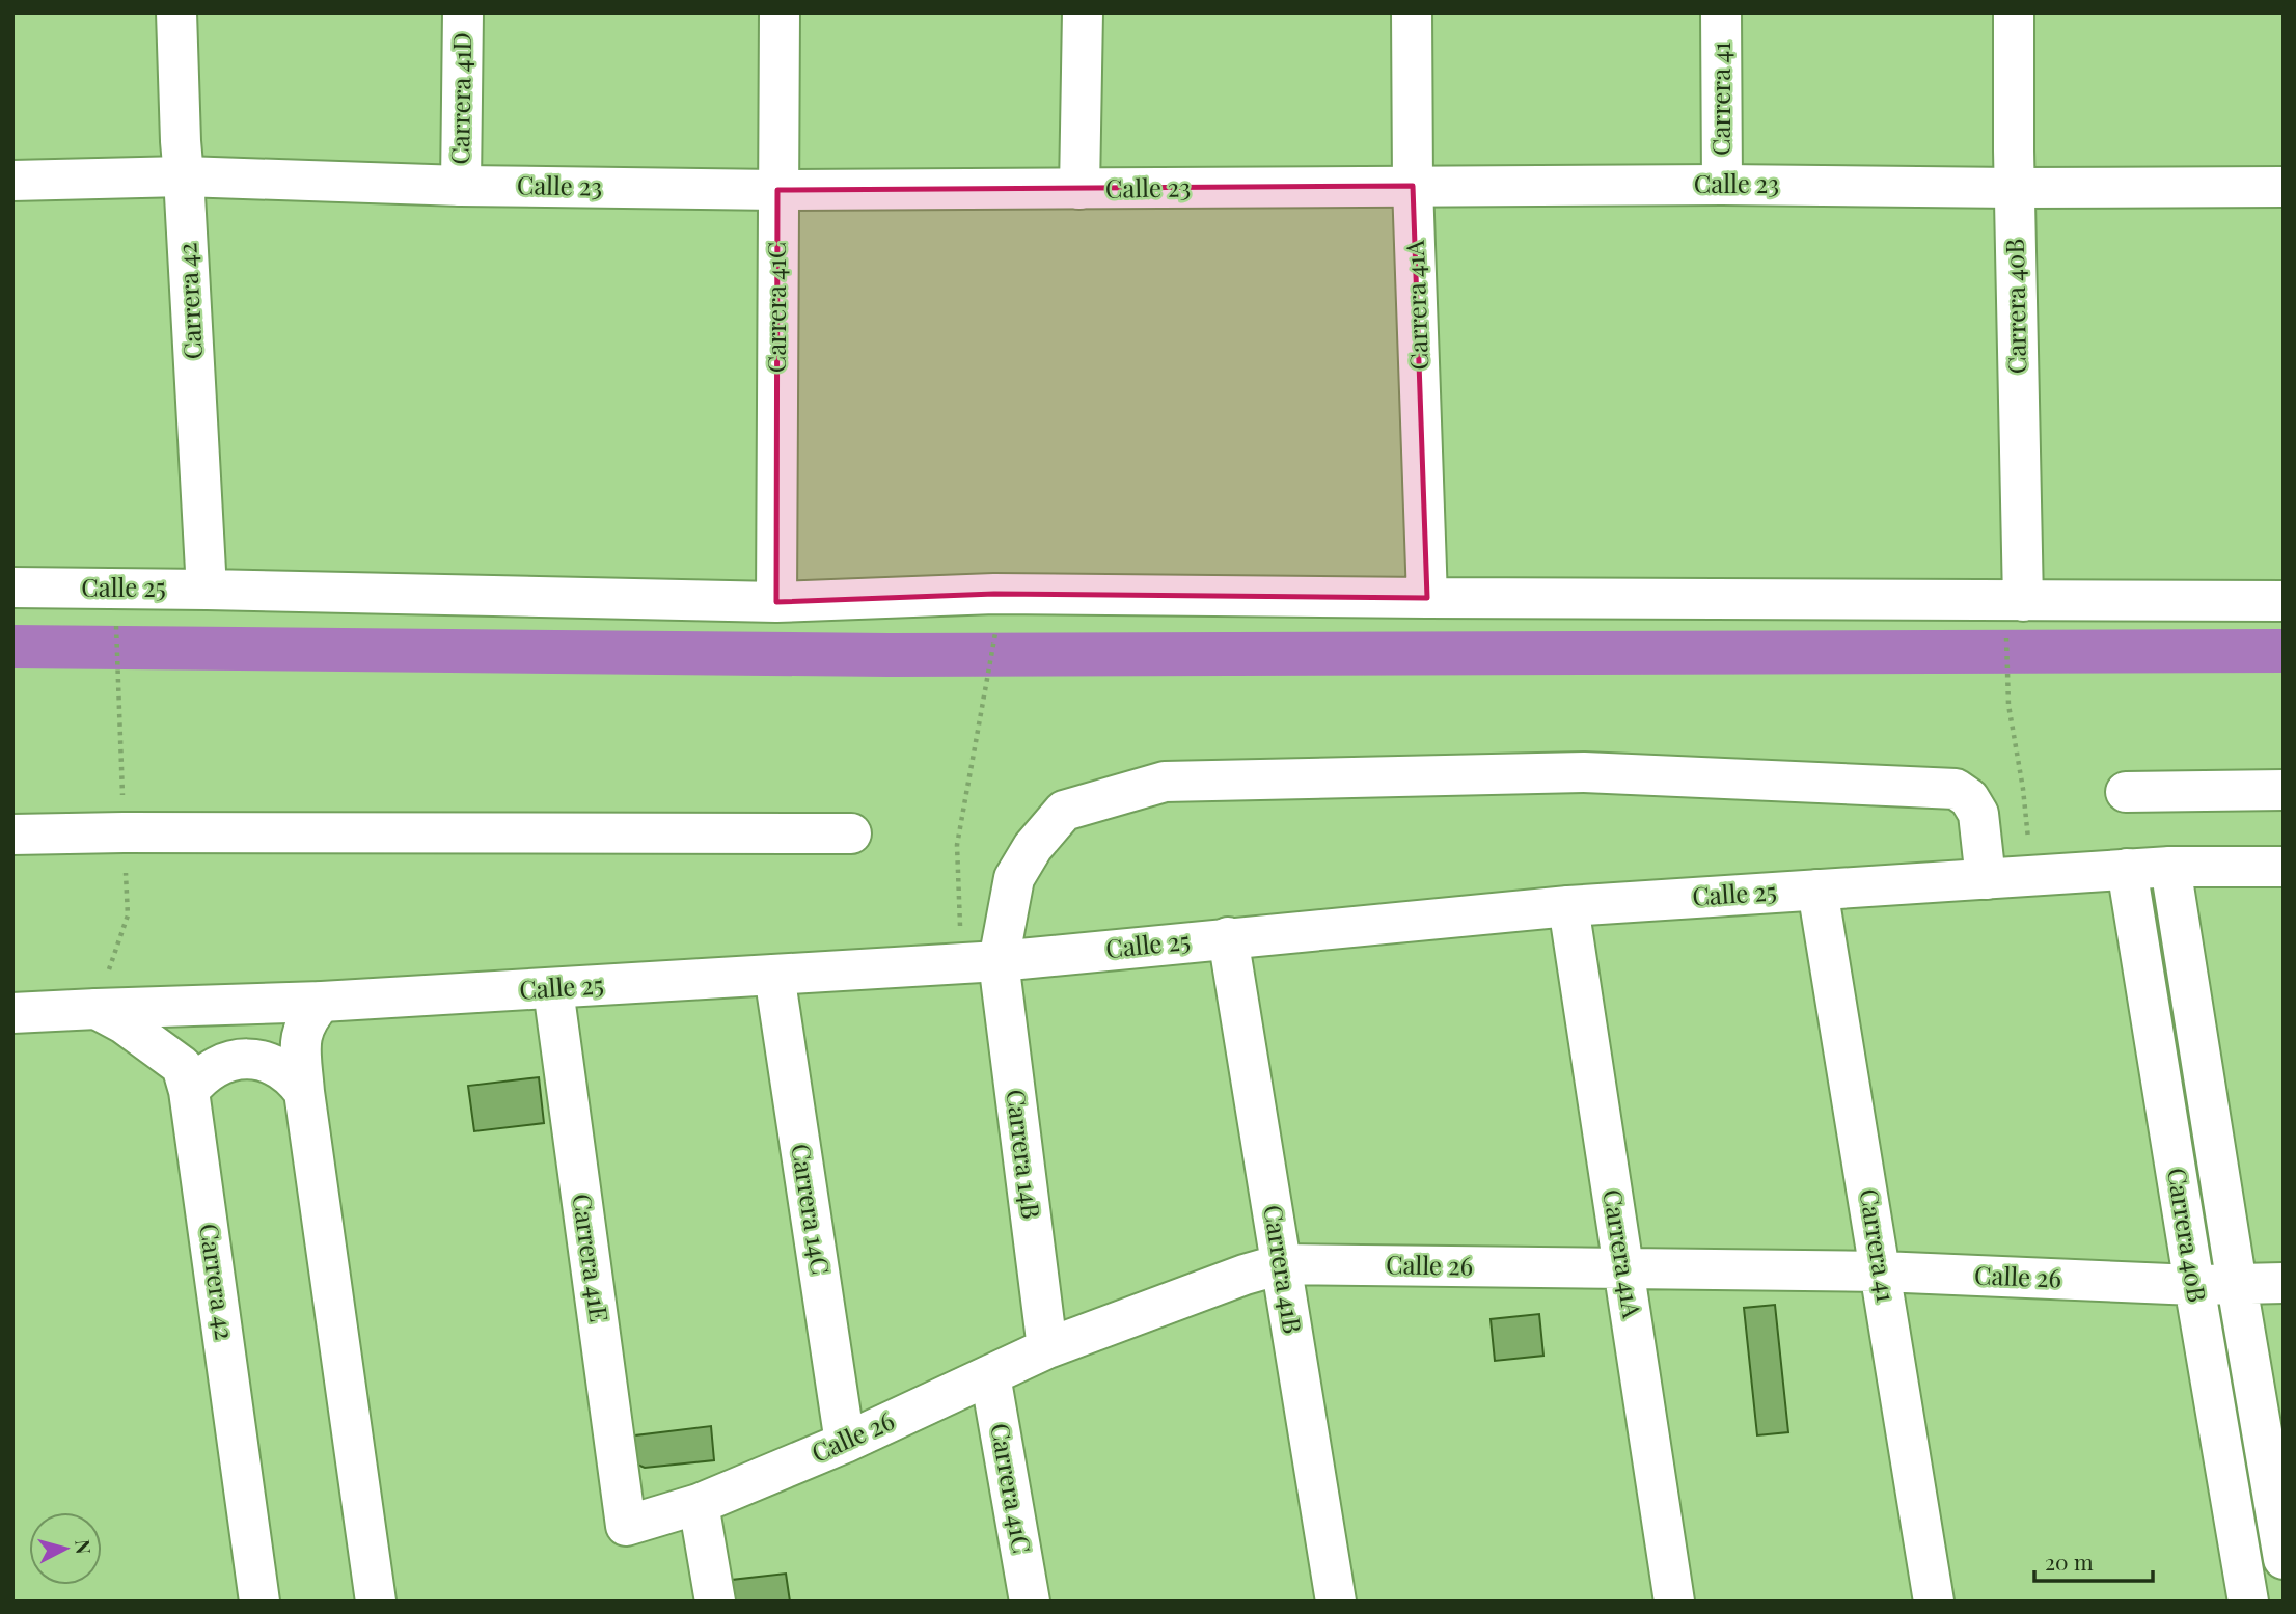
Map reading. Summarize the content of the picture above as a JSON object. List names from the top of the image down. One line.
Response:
{"streets":{"street":["Carrera 41D","Carrera 41","Calle 23","Carrera 42","Carrera 41A","Carrera 40B","Carrera 41C","Calle 25","Carrera 14B","Carrera 14C","Carrera 41E","Calle 26","Carrera 41B"]},"crossings":[["Carrera 41D","Calle 23"],["Carrera 41","Calle 23"],["Carrera 41","Calle 25"],["Carrera 41","Calle 26"],["Calle 23","Carrera 42"],["Calle 23","Carrera 41A"],["Calle 23","Carrera 40B"],["Calle 23","Carrera 41C"],["Carrera 42","Calle 25"],["Carrera 41A","Calle 25"],["Carrera 41A","Calle 26"],["Carrera 40B","Calle 25"],["Carrera 40B","Calle 26"],["Carrera 41C","Calle 25"],["Carrera 41C","Calle 26"],["Calle 25","Carrera 14B"],["Calle 25","Carrera 14C"],["Calle 25","Carrera 41E"],["Calle 25","Carrera 41B"],["Carrera 14B","Calle 26"],["Carrera 14C","Calle 26"],["Carrera 41E","Calle 26"],["Calle 26","Carrera 41B"]],"scale_bar":"20 m","north":"right"}
